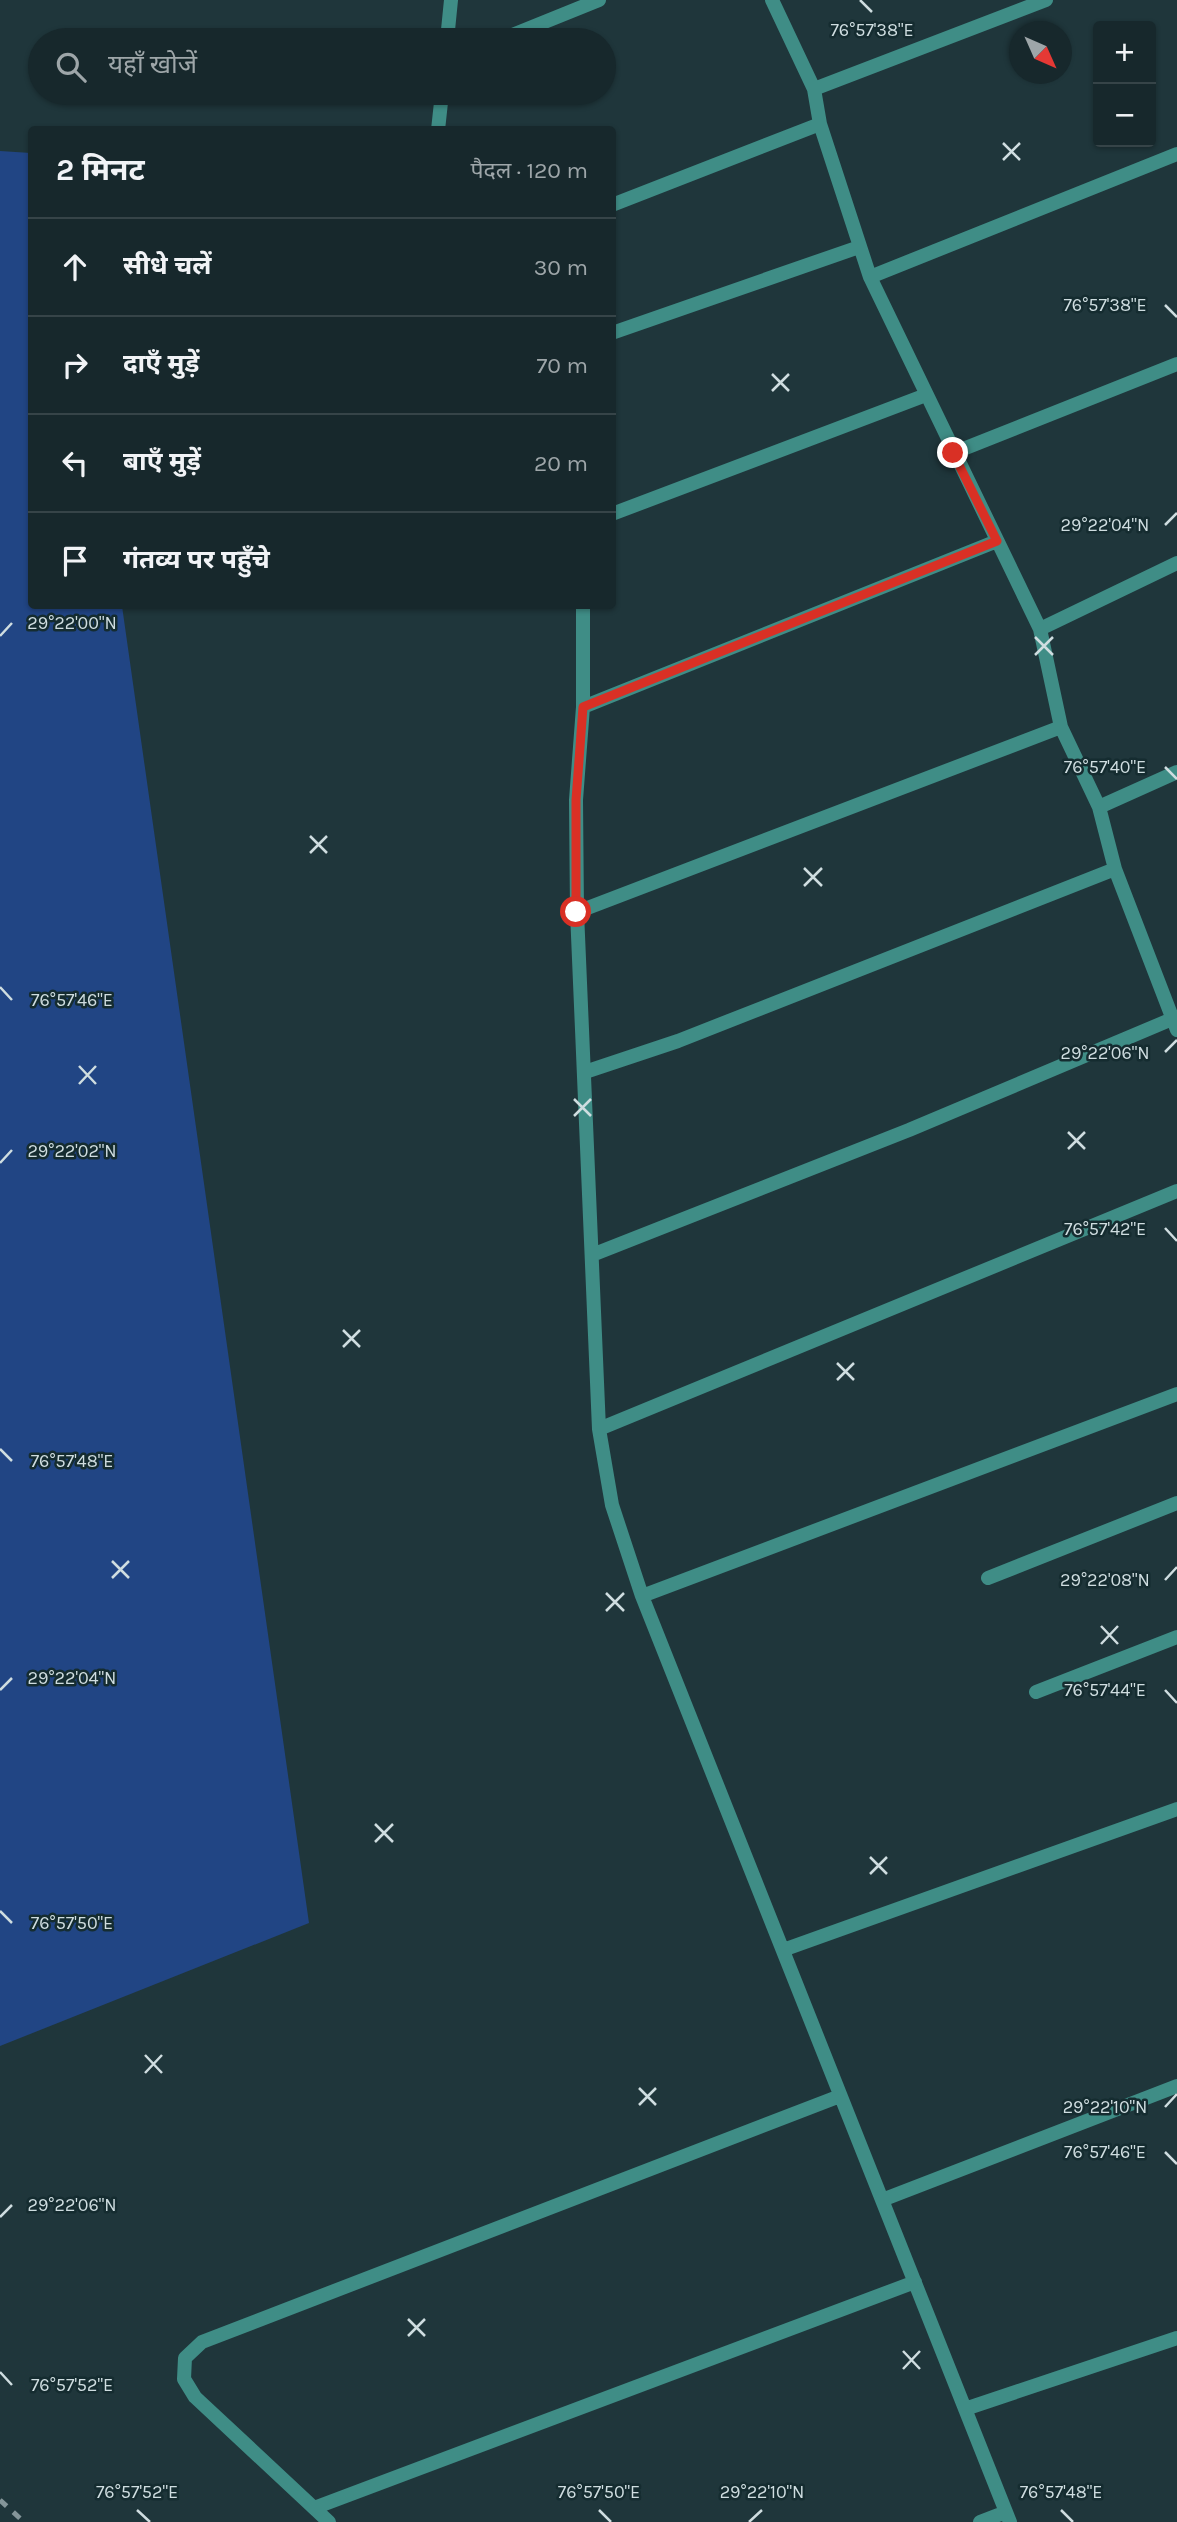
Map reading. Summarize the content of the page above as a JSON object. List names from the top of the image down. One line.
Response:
{"north":"bottom right","page":{"map_buttons":["+","−"],"search":"यहाँ खोजें","heading":["2 मिनट","पैदल · 120 m"],"list":[["सीधे चलें","30 m"],["दाएँ मुड़ें","70 m"],["बाएँ मुड़ें","20 m"],"गंतव्य पर पहुँचे"]},"coordinates":["76°57'38\"E","29°22'04\"N","29°22'00\"N","76°57'40\"E","76°57'46\"E","29°22'06\"N","29°22'02\"N","76°57'42\"E","76°57'48\"E","29°22'08\"N","76°57'44\"E","76°57'50\"E","29°22'10\"N","76°57'52\"E"]}
